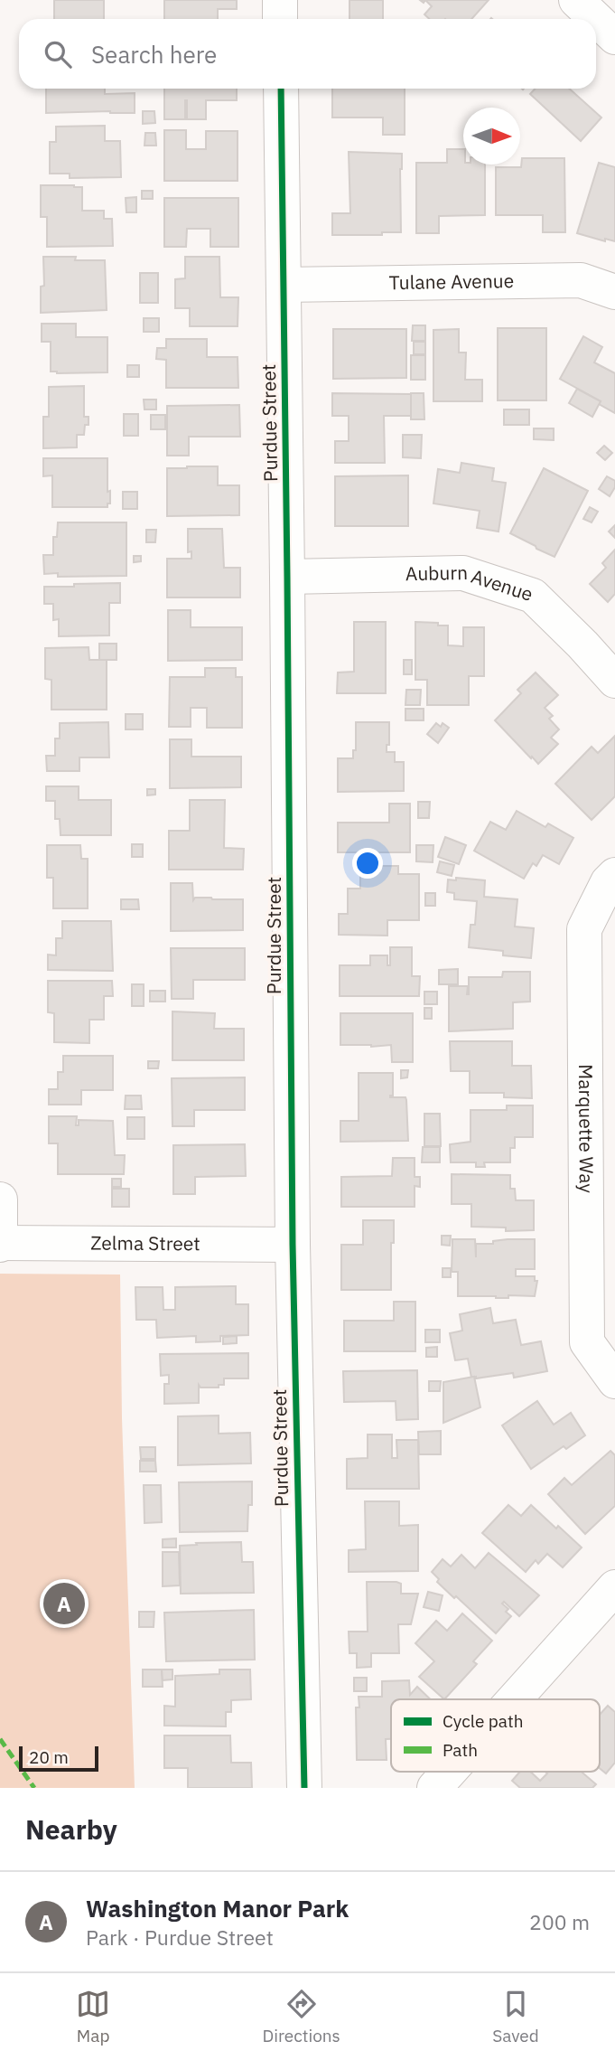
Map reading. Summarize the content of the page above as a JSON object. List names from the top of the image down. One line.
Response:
{"streets":{"street":["Tulane Avenue","Purdue Street","Auburn Avenue","Marquette Way","Zelma Street"]},"crossings":[["Tulane Avenue","Purdue Street"],["Purdue Street","Auburn Avenue"],["Purdue Street","Zelma Street"]],"legend":["Cycle path","Path"],"scale_bar":"20 m","north":"right","page":{"search":"Search here","pins":"A","scale":"20 m","heading":"Nearby","list":[{"mark":"A","name":"Washington Manor Park","note":"Park · Purdue Street","value":"200 m"}],"nav":["Map","Directions","Saved"]}}
